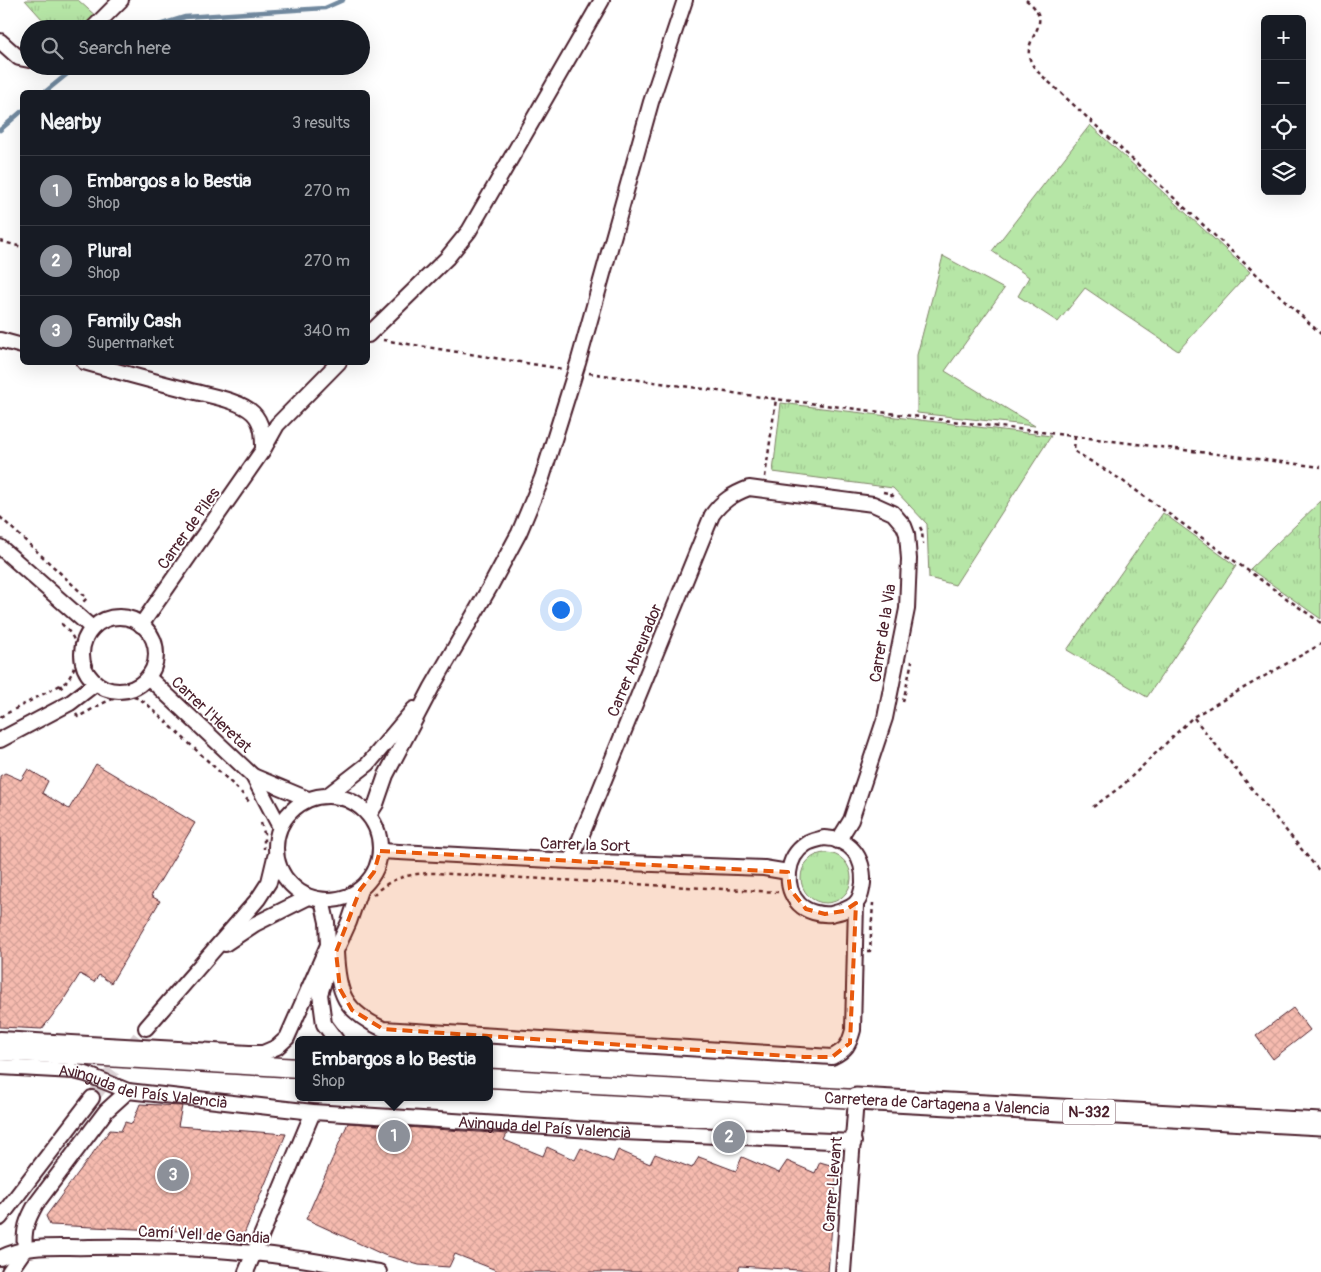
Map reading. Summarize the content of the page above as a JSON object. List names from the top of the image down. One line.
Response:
{"streets":{"highway":["Carretera de Cartagena a Valencia","N-332"],"main road":["Avinguda del País Valencià"],"street":["Carrer de Piles","Carrer de la Via","Carrer Abreurador","Carrer l'Heretat","Carrer la Sort","Carrer Llevant","Camí Vell de Gandia"]},"crossings":[["Carrer de Piles","Carrer l'Heretat"],["Carrer de la Via","Carrer Abreurador"],["Carrer de la Via","Carrer la Sort"],["Carrer Abreurador","Carrer la Sort"],["Carrer l'Heretat","Carrer la Sort"],["Avinguda del País Valencià","Carrer Llevant"],["Carretera de Cartagena a Valencia","Carrer Llevant"]],"page":{"map_buttons":["+","−"],"search":"Search here","heading":["Nearby","3 results"],"list":[{"mark":"1","name":"Embargos a lo Bestia","note":"Shop","value":"270 m"},{"mark":"2","name":"Plural","note":"Shop","value":"270 m"},{"mark":"3","name":"Family Cash","note":"Supermarket","value":"340 m"}],"popup":["Embargos a lo Bestia","Shop"],"pins":["1","2","3"]}}
